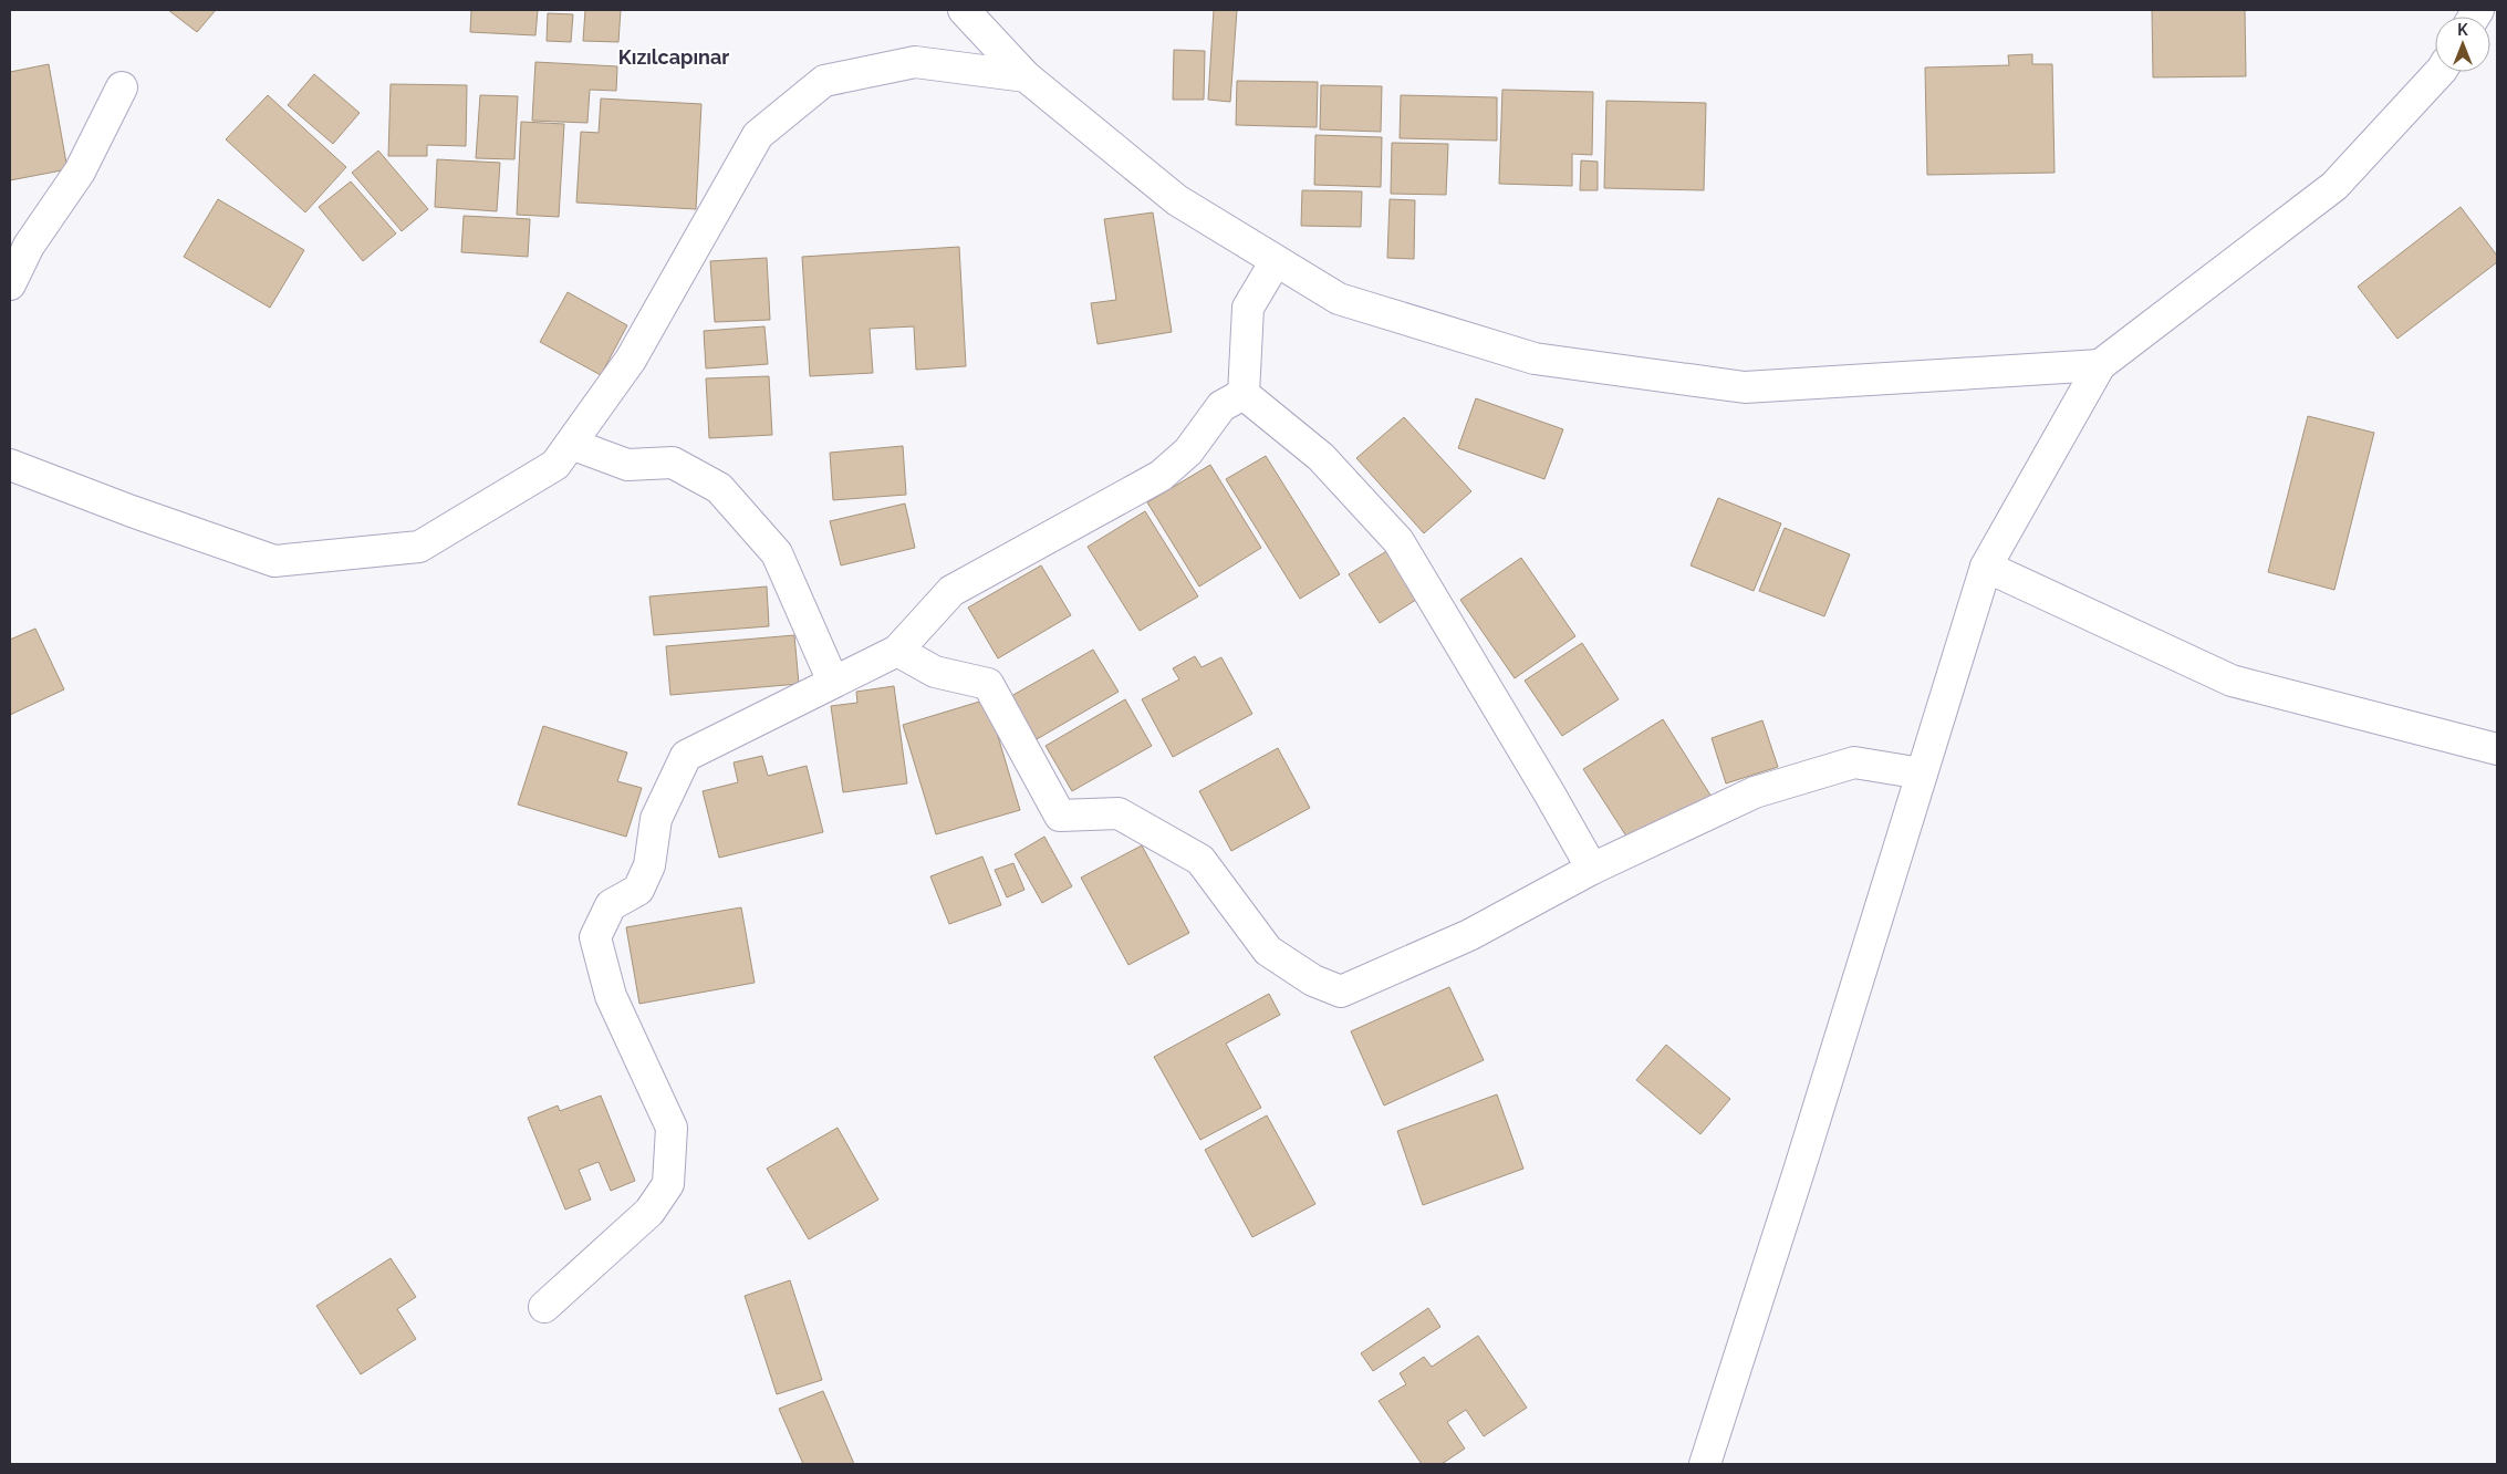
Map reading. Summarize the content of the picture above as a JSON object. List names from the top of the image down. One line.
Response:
{"districts":["Kızılcapınar"],"north":"top"}
